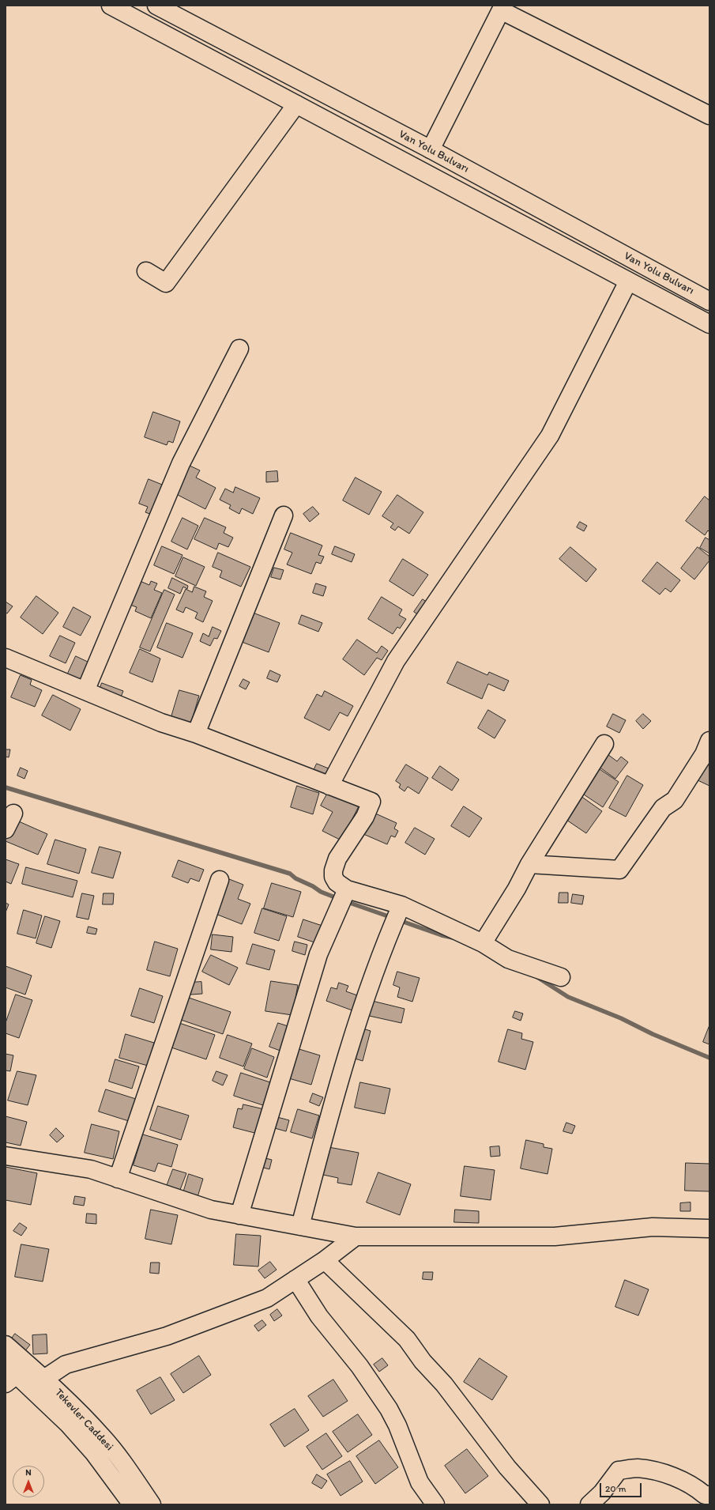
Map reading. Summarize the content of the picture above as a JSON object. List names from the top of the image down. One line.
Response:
{"streets":{"street":["Van Yolu Bulvarı","Tekevler Caddesi"]},"scale_bar":"20 m","north":"top"}
